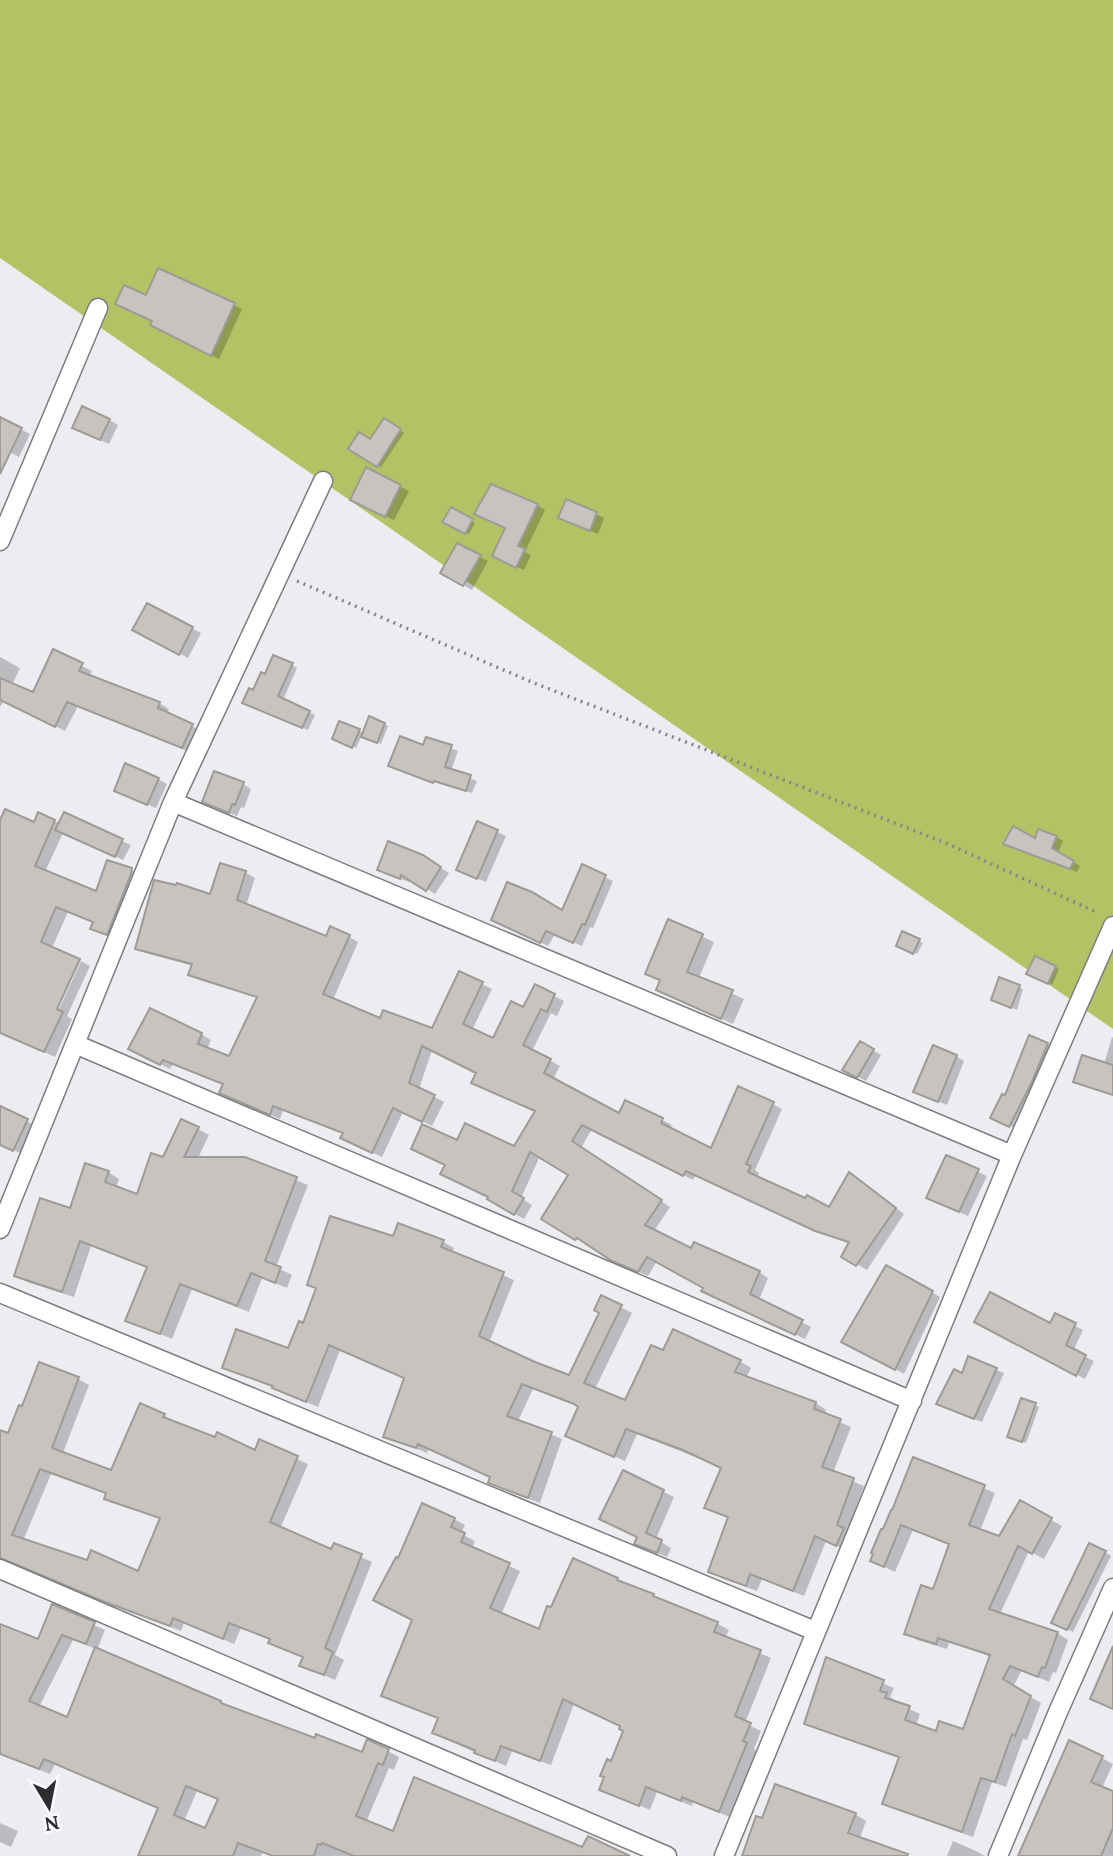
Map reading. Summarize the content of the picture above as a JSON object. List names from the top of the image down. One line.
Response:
{"north":"bottom"}
